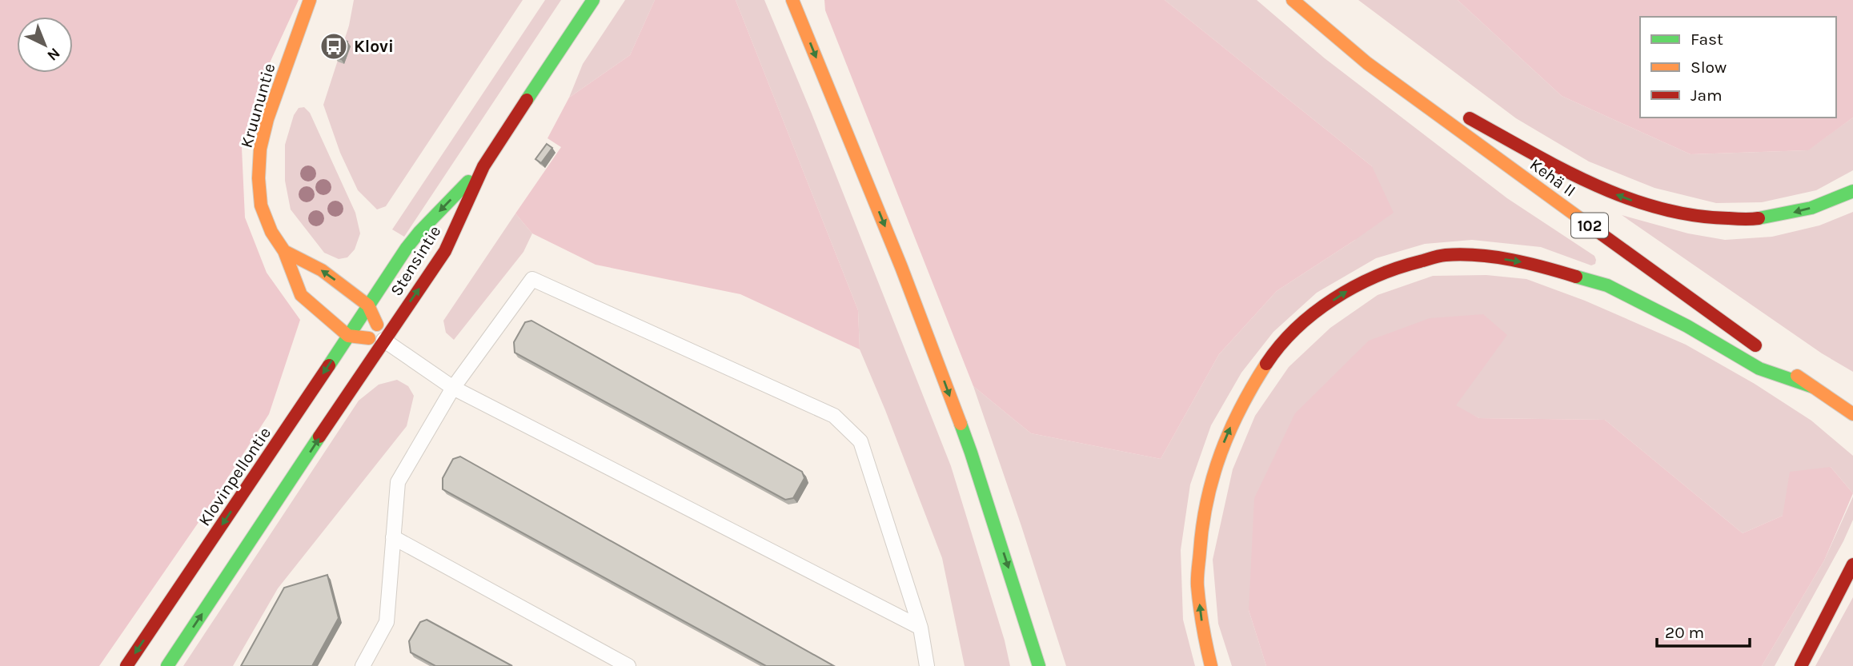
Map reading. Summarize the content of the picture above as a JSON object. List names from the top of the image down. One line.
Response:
{"streets":{"main road":["Kruununtie","Kehä II","102","Stensintie","Klovinpellontie"]},"crossings":[["Kruununtie","Klovinpellontie"],["Stensintie","Klovinpellontie"]],"places":{"bus stop":["Klovi"]},"legend":["Fast","Slow","Jam"],"scale_bar":"20 m","north":"bottom right"}
